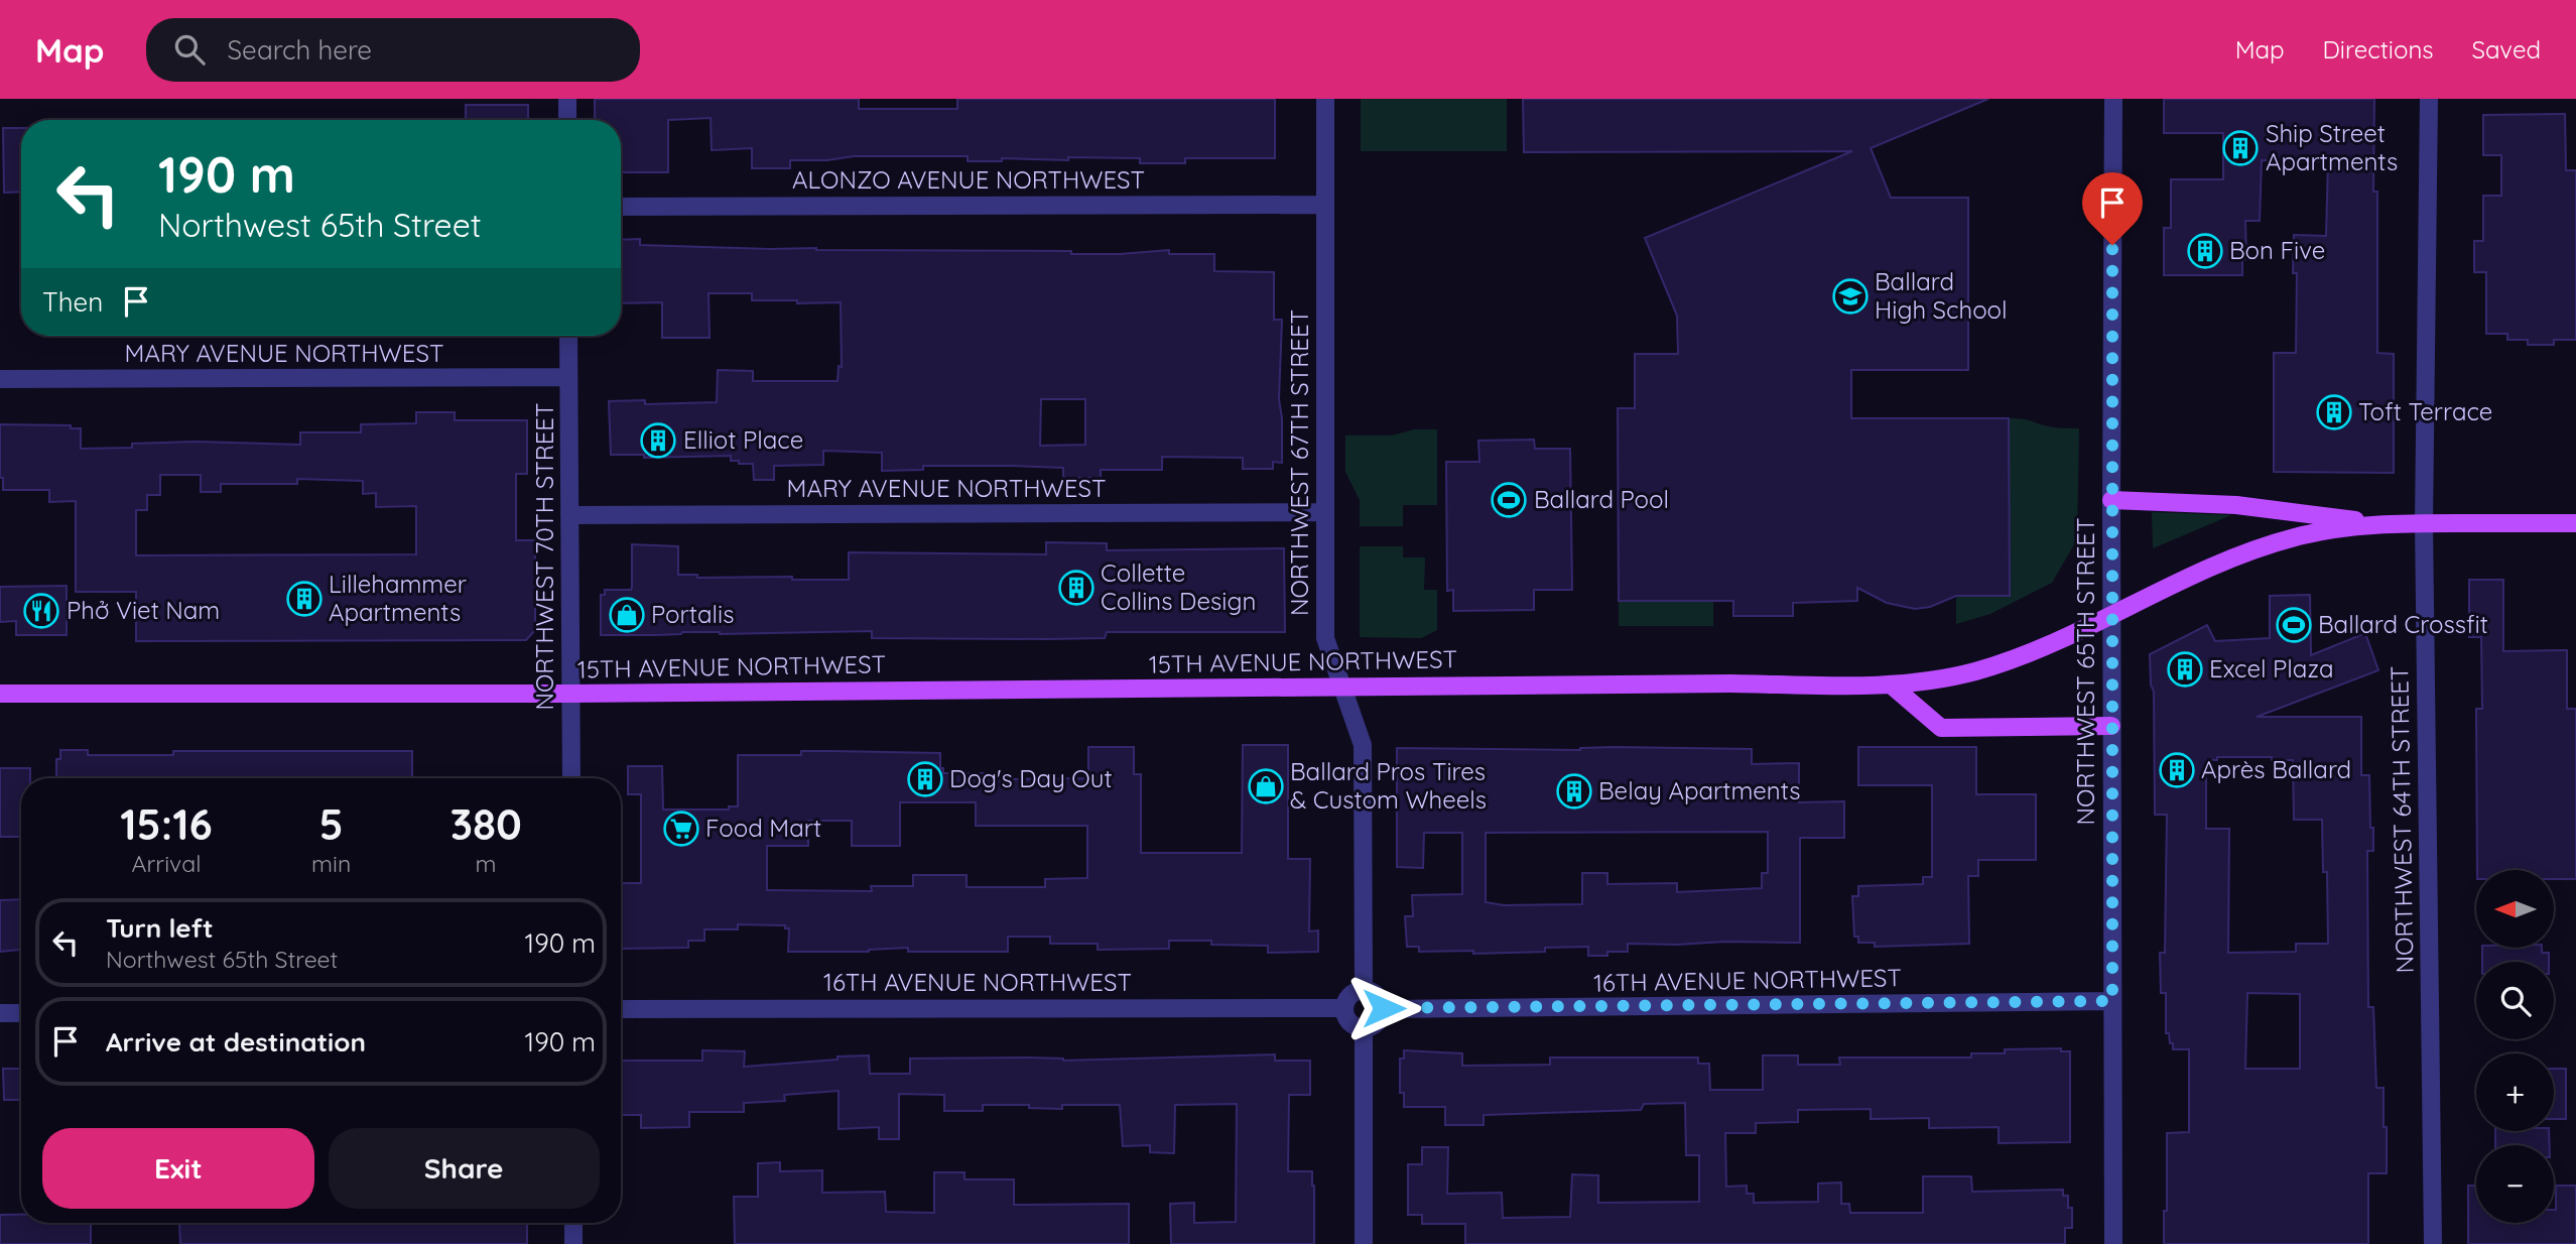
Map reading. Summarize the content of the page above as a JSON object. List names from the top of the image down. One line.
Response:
{"streets":{"main road":["15TH AVENUE NORTHWEST"],"street":["ALONZO AVENUE NORTHWEST","MARY AVENUE NORTHWEST","NORTHWEST 67TH STREET","NORTHWEST 70TH STREET","NORTHWEST 65TH STREET","NORTHWEST 64TH STREET","16TH AVENUE NORTHWEST"]},"crossings":[["ALONZO AVENUE NORTHWEST","NORTHWEST 67TH STREET"],["MARY AVENUE NORTHWEST","NORTHWEST 67TH STREET"],["MARY AVENUE NORTHWEST","NORTHWEST 70TH STREET"],["NORTHWEST 67TH STREET","15TH AVENUE NORTHWEST"],["NORTHWEST 67TH STREET","16TH AVENUE NORTHWEST"],["NORTHWEST 70TH STREET","15TH AVENUE NORTHWEST"],["15TH AVENUE NORTHWEST","NORTHWEST 65TH STREET"],["15TH AVENUE NORTHWEST","NORTHWEST 64TH STREET"],["NORTHWEST 65TH STREET","16TH AVENUE NORTHWEST"]],"places":{"building":["Ship Street Apartments","Bon Five","Toft Terrace","Elliot Place","Collette Collins Design","Lillehammer Apartments","Excel Plaza","Après Ballard","Dog's Day Out","Belay Apartments"],"school or university":["Ballard High School"],"sports":["Ballard Pool","Ballard Crossfit"],"restaurant":["Phở Viet Nam"],"shop":["Portalis","Ballard Pros Tires & Custom Wheels"],"supermarket":["Food Mart"]},"north":"left","page":{"header":"Map","search":"Search here","nav":["Map","Directions","Saved"],"turn":["190 m","Northwest 65th Street"],"then":"Then","eta":["15:16","Arrival","5","min","380","m"],"map_buttons":["+","−"],"list":[{"name":"Turn left","note":"Northwest 65th Street","value":"190 m"},{"name":"Arrive at destination","value":"190 m"}],"buttons":["Exit","Share"]}}
